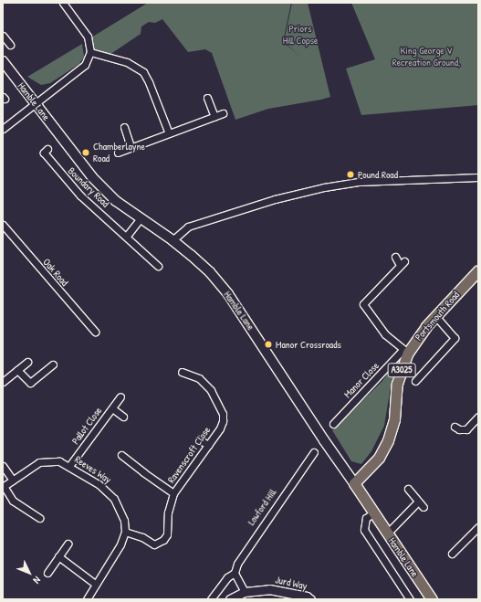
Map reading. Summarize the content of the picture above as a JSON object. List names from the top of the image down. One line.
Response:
{"streets":{"main road":["Hamble Lane","Portsmouth Road","A3025"],"street":["Boundary Road","Oak Road","Manor Close","Pallot Close","Ravenscroft Close","Reeves Way","Lowford Hill","Jurd Way"]},"crossings":[["Hamble Lane","Portsmouth Road"],["Portsmouth Road","Manor Close"],["Pallot Close","Reeves Way"],["Ravenscroft Close","Reeves Way"]],"parks":["Priors Hill Copse","King George V Recreation Ground,"],"places":["Chamberlayne Road","Pound Road","Manor Crossroads"],"north":"bottom right"}
